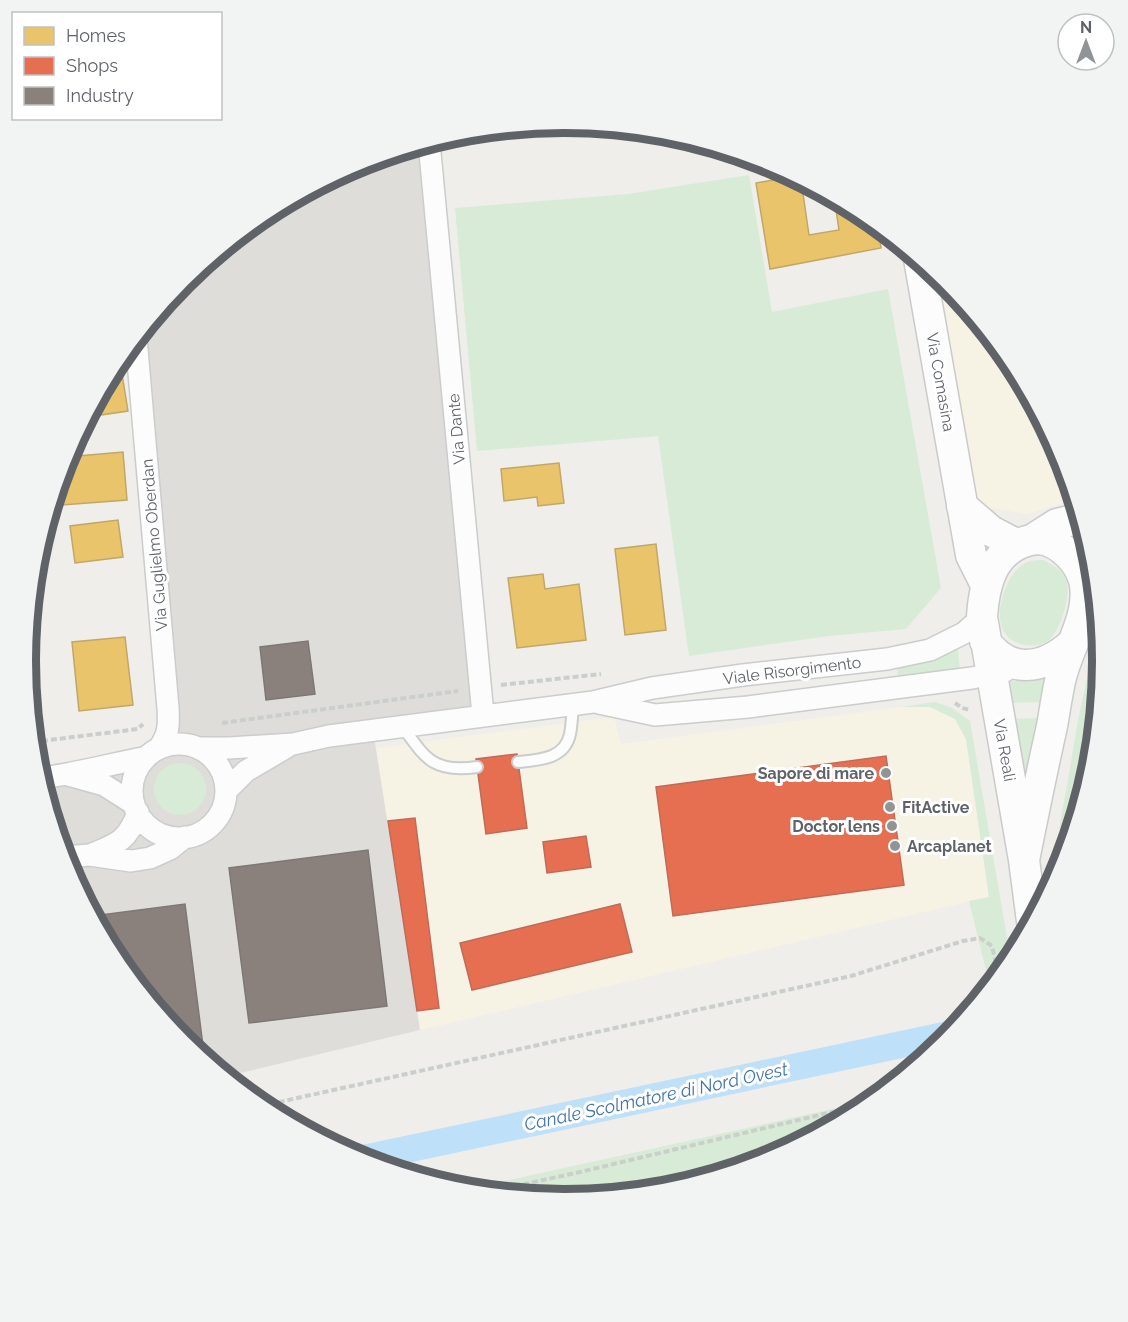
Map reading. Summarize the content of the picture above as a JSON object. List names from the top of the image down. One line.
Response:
{"streets":{"main road":["Via Comasina","Via Reali"],"street":["Via Dante","Via Guglielmo Oberdan","Viale Risorgimento"]},"crossings":[["Via Dante","Viale Risorgimento"],["Viale Risorgimento","Via Reali"]],"water":["Canale Scolmatore di Nord Ovest"],"places":["Sapore di mare","FitActive","Doctor lens","Arcaplanet"],"legend":["Homes","Shops","Industry"],"north":"top"}
